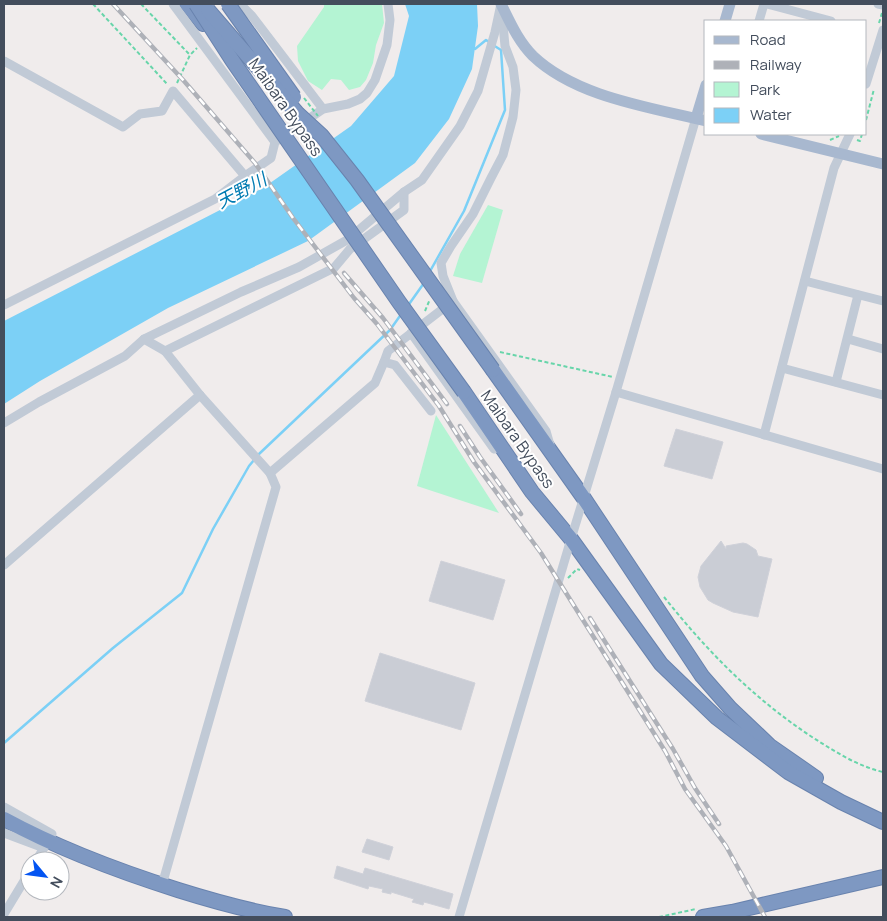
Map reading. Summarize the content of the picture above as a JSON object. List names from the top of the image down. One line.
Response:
{"streets":{"highway":["Maibara Bypass"]},"water":["天野川"],"legend":["Road","Railway","Park","Water"],"north":"bottom right"}
